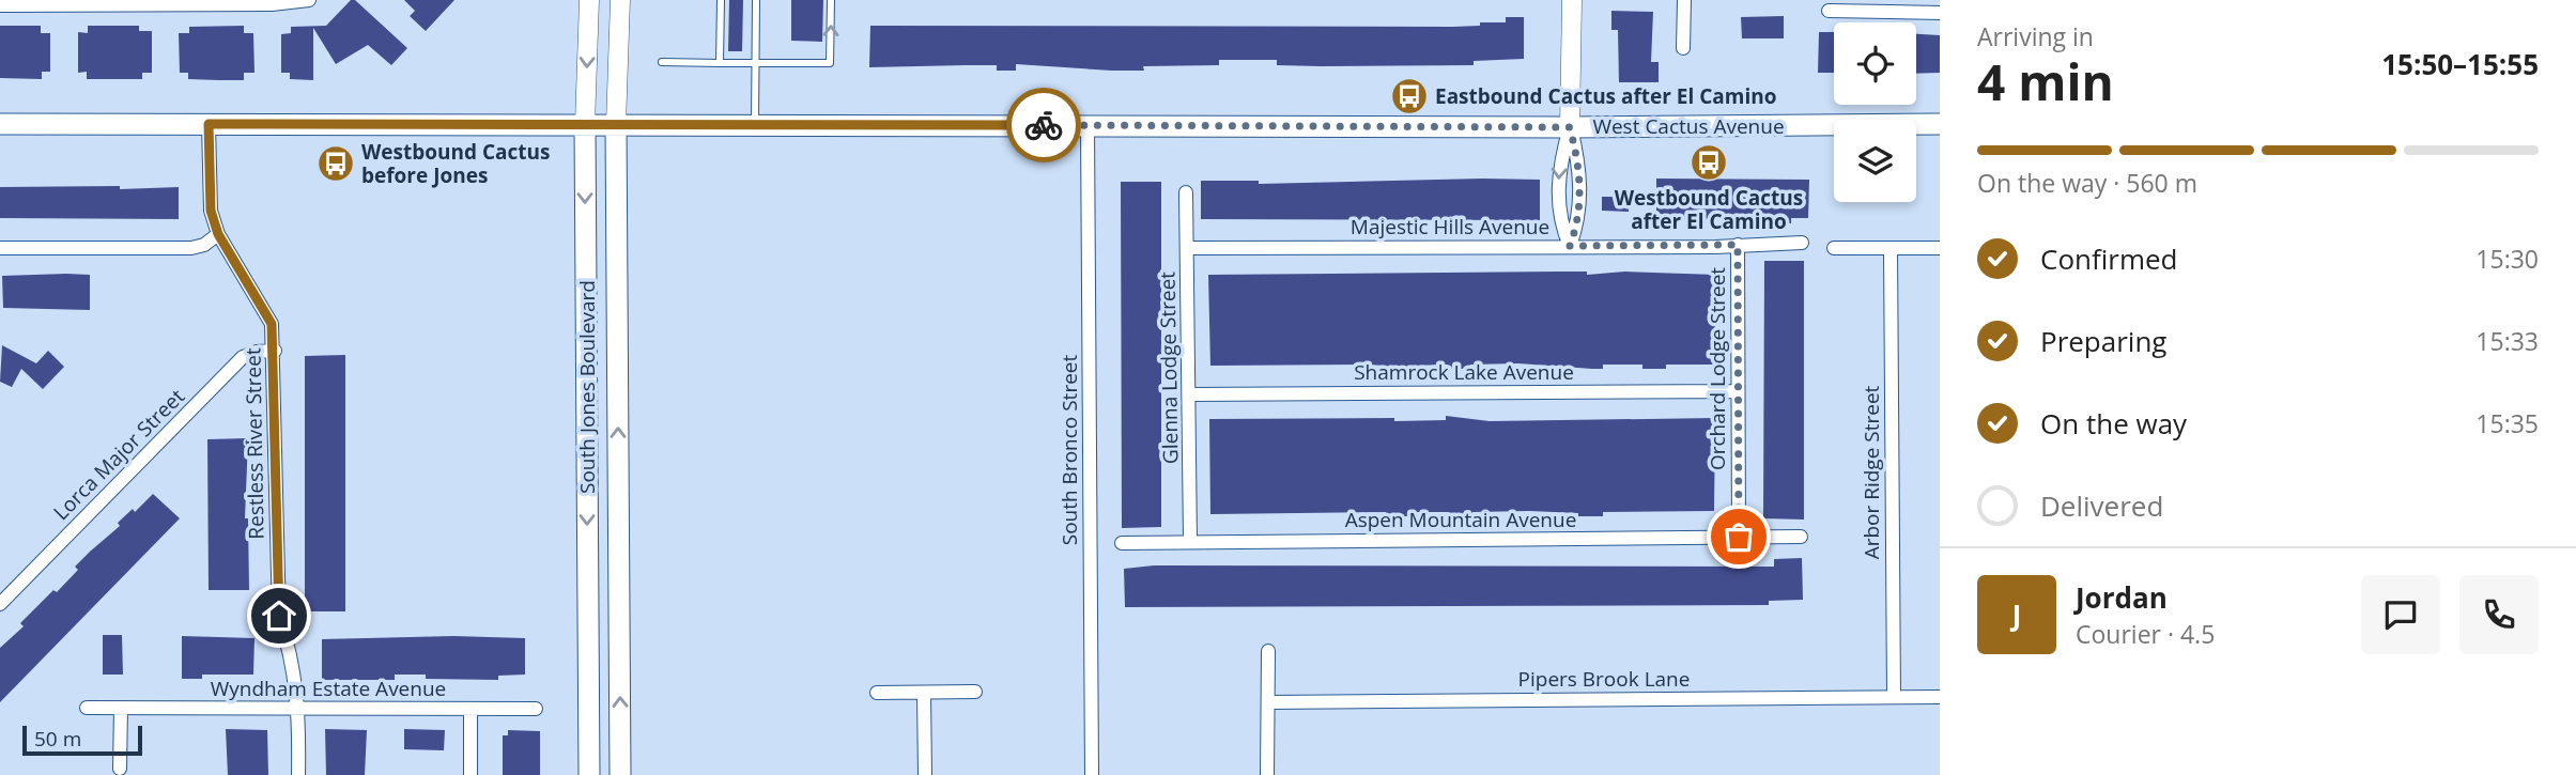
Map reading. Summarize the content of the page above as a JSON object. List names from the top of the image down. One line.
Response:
{"streets":{"main road":["West Cactus Avenue","South Jones Boulevard"],"street":["Majestic Hills Avenue","Glenna Lodge Street","Orchard Lodge Street","Shamrock Lake Avenue","Restless River Street","South Bronco Street","Lorca Major Street","Arbor Ridge Street","Aspen Mountain Avenue","Pipers Brook Lane","Wyndham Estate Avenue"]},"crossings":[["West Cactus Avenue","South Jones Boulevard"],["West Cactus Avenue","Restless River Street"],["West Cactus Avenue","South Bronco Street"],["Majestic Hills Avenue","Glenna Lodge Street"],["Majestic Hills Avenue","Orchard Lodge Street"],["Glenna Lodge Street","Shamrock Lake Avenue"],["Glenna Lodge Street","Aspen Mountain Avenue"],["Orchard Lodge Street","Shamrock Lake Avenue"],["Orchard Lodge Street","Aspen Mountain Avenue"],["Restless River Street","Lorca Major Street"],["Restless River Street","Wyndham Estate Avenue"],["Arbor Ridge Street","Pipers Brook Lane"]],"places":{"bus stop":["Eastbound Cactus after El Camino","Westbound Cactus after El Camino","Westbound Cactus before Jones"]},"scale_bar":"50 m","page":{"heading":["4 min","Arriving in","15:50–15:55"],"panel":["Jordan","Courier · 4.5"],"bar":"On the way · 560 m","list":[["Confirmed","15:30"],["Preparing","15:33"],["On the way","15:35"],"Delivered"],"round":"J","scale":"50 m"}}
